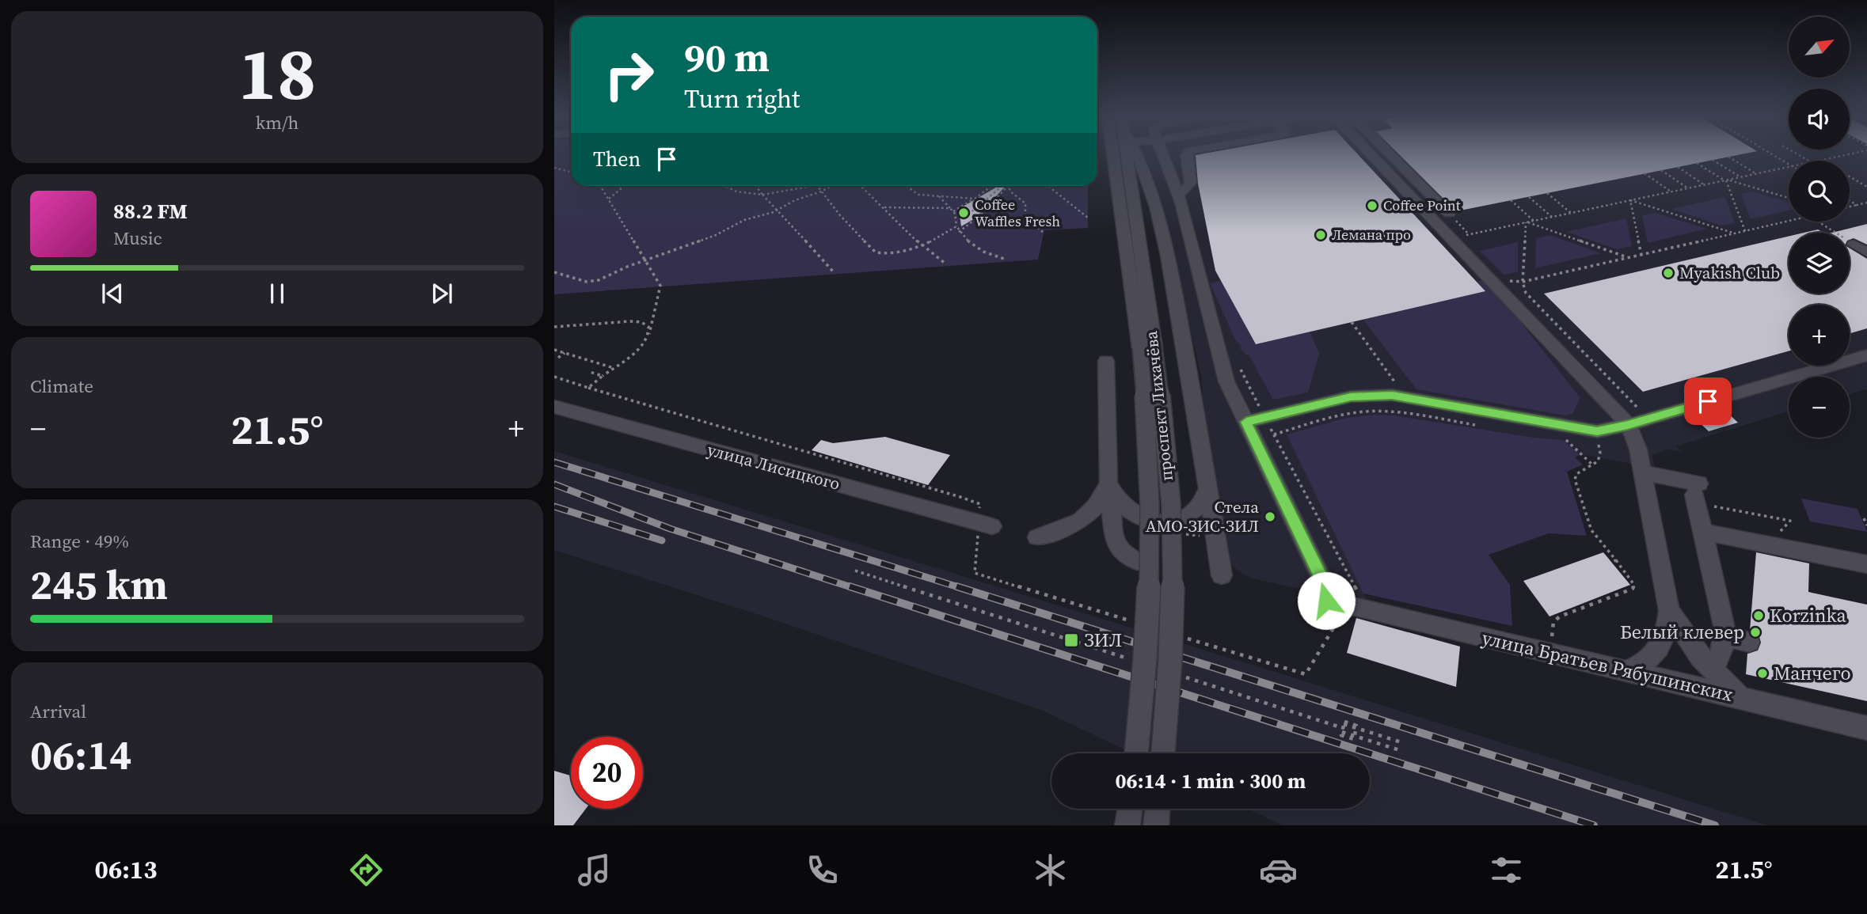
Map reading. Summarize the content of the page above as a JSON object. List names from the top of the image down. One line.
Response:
{"streets":{"street":["проспект Лихачёва","улица Лисицкого","улица Братьев Рябушинских"]},"places":{"other":["Coffee Point","Coffee Waffles Fresh","Лемана про","Myakish Club","Стела АМО-ЗИС-ЗИЛ","Korzinka","Белый клевер","Манчего"],"transit":["ЗИЛ"]},"north":"top right","page":{"tile":[["18","km/h"],"Climate",["Range · 49%","245 km"],["Arrival","06:14"]],"map_buttons":["+","−"],"turn":["90 m","Turn right"],"then":"Then","song":["88.2 FM","Music"],"heat":["−","21.5°","+"],"limit":"20","trip":"06:14 · 1 min · 300 m","tabs":["06:13","21.5°"]}}
